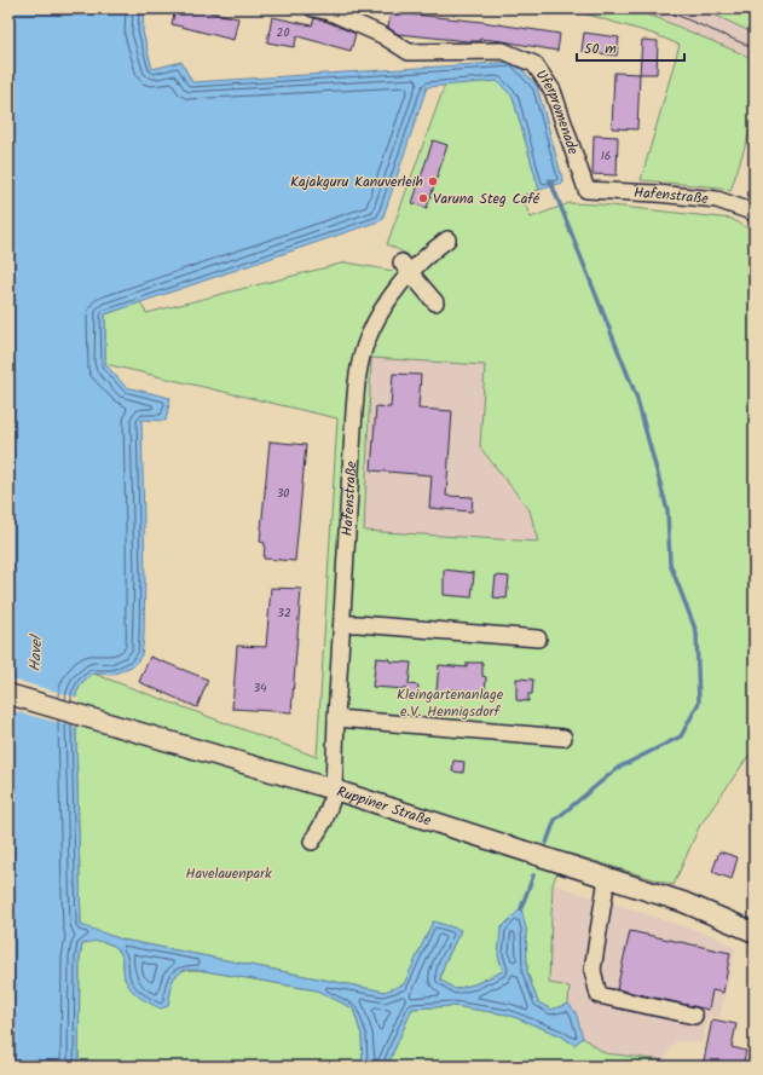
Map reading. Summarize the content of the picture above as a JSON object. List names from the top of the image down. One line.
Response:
{"streets":{"main road":["Ruppiner Straße"],"street":["Uferpromenade","Hafenstraße"]},"crossings":[["Uferpromenade","Hafenstraße"],["Hafenstraße","Ruppiner Straße"]],"water":["Havel"],"parks":["Kleingartenanlage e.V. Hennigsdorf","Havelauenpark"],"places":["Kajakguru Kanuverleih","Varuna Steg Café"],"house_numbers":["20","16","30","32","34"],"scale_bar":"50 m"}
